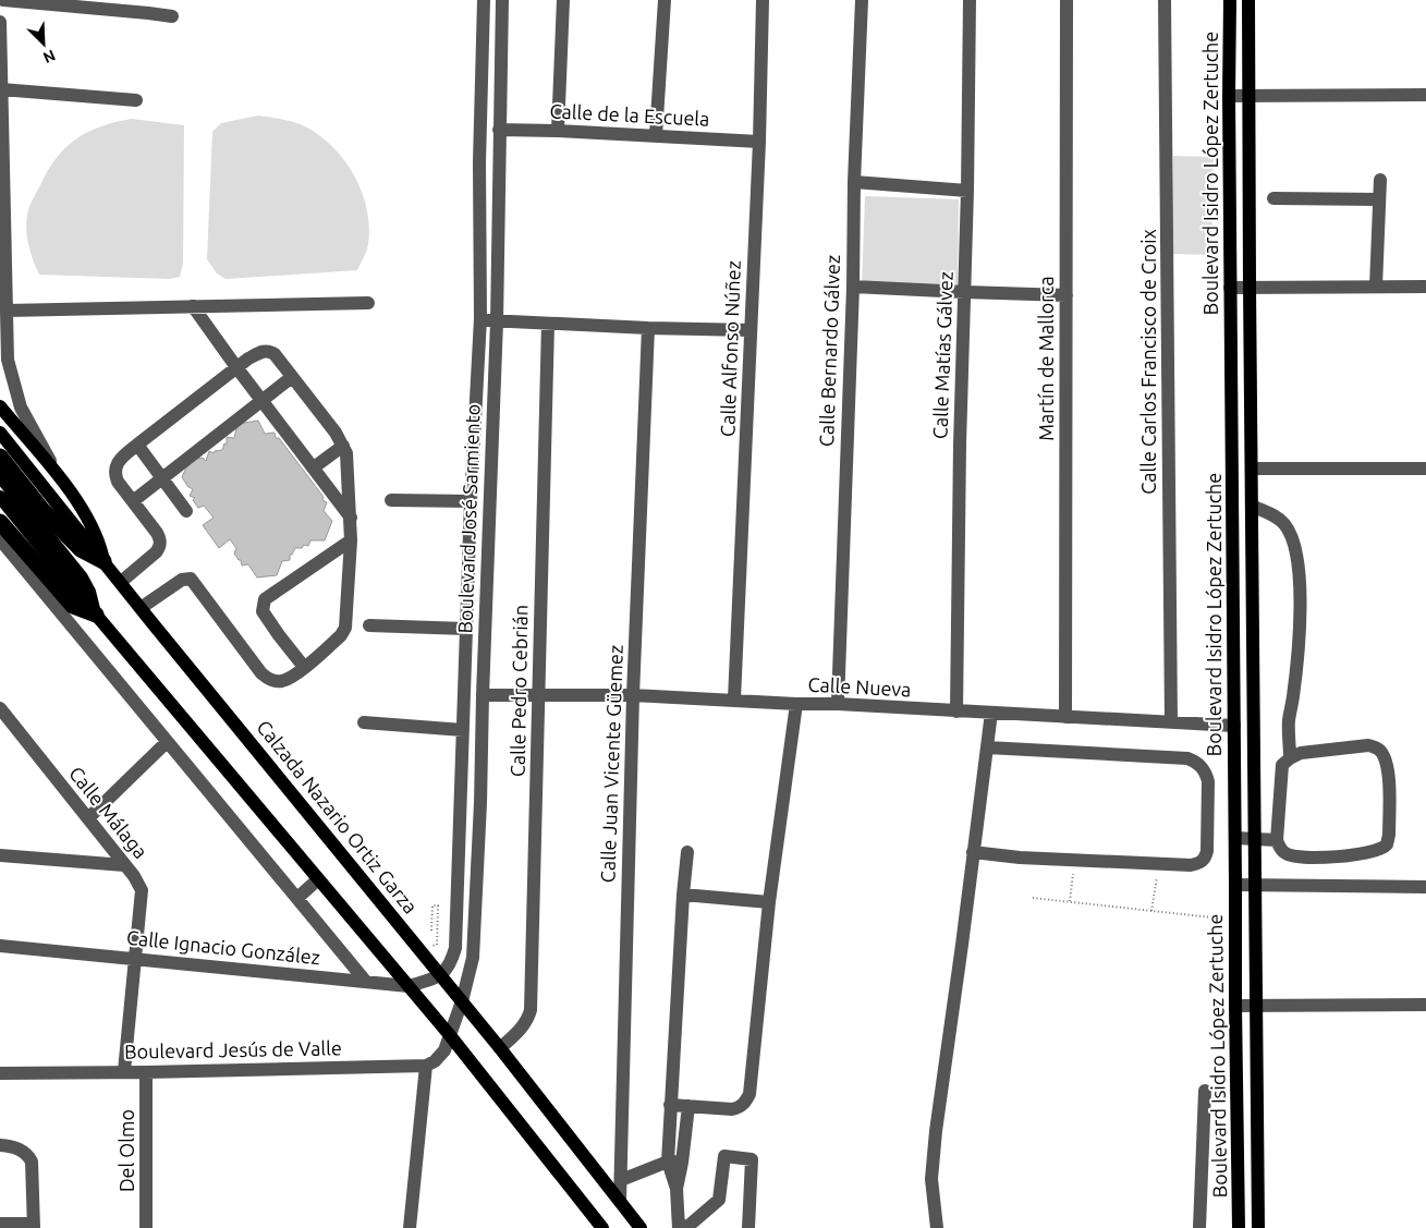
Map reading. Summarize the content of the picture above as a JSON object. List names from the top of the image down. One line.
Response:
{"streets":{"main road":["Boulevard Isidro López Zertuche","Calzada Nazario Ortiz Garza"],"street":["Calle de la Escuela","Calle Alfonso Núñez","Calle Bernardo Gálvez","Calle Matías Gálvez","Martín de Mallorca","Calle Carlos Francisco de Croix","Boulevard José Sarmiento","Calle Nueva","Calle Pedro Cebrián","Calle Juan Vicente Güemez","Calle Málaga","Calle Ignacio González","Boulevard Jesús de Valle","Del Olmo"]},"crossings":[["Calle de la Escuela","Calle Alfonso Núñez"],["Calle de la Escuela","Boulevard José Sarmiento"],["Boulevard Isidro López Zertuche","Calle Nueva"],["Calle Alfonso Núñez","Calle Nueva"],["Calle Bernardo Gálvez","Calle Nueva"],["Calle Matías Gálvez","Calle Nueva"],["Martín de Mallorca","Calle Nueva"],["Calle Carlos Francisco de Croix","Calle Nueva"],["Boulevard José Sarmiento","Calle Nueva"],["Boulevard José Sarmiento","Calzada Nazario Ortiz Garza"],["Boulevard José Sarmiento","Calle Ignacio González"],["Calle Nueva","Calle Pedro Cebrián"],["Calle Nueva","Calle Juan Vicente Güemez"],["Calle Pedro Cebrián","Calzada Nazario Ortiz Garza"],["Calle Juan Vicente Güemez","Calzada Nazario Ortiz Garza"],["Calle Málaga","Calle Ignacio González"],["Calle Málaga","Boulevard Jesús de Valle"],["Calzada Nazario Ortiz Garza","Calle Ignacio González"],["Boulevard Jesús de Valle","Del Olmo"]],"north":"bottom right"}
